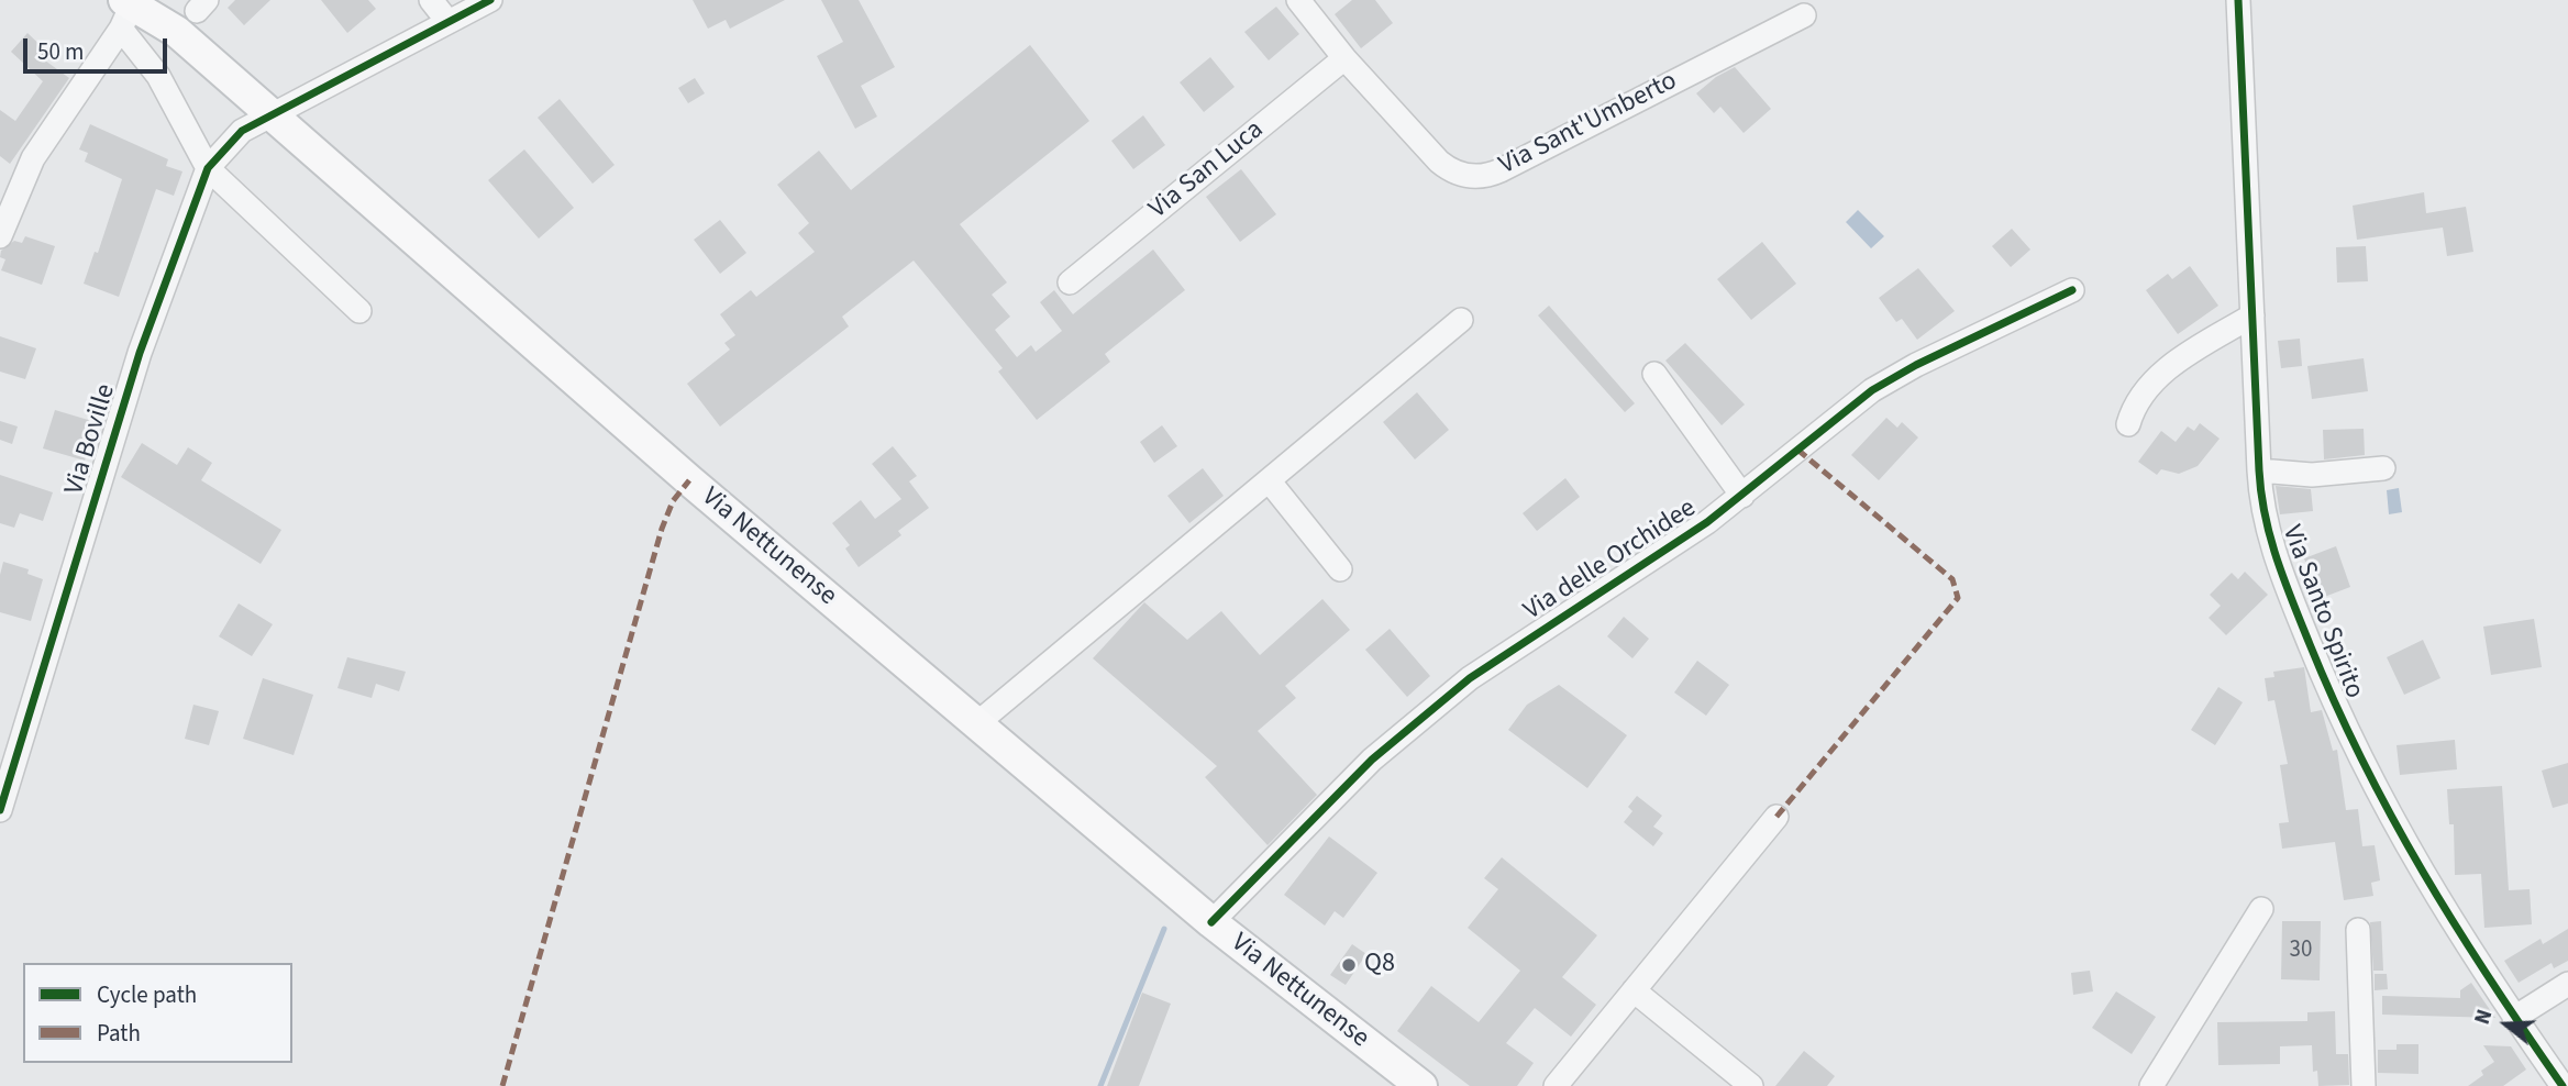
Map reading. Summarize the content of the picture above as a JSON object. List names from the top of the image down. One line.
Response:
{"streets":{"main road":["Via Nettunense"],"street":["Via Sant'Umberto","Via San Luca","Via Boville","Via delle Orchidee","Via Santo Spirito"]},"crossings":[["Via Sant'Umberto","Via San Luca"],["Via Boville","Via Nettunense"],["Via Nettunense","Via delle Orchidee"]],"places":["Q8"],"house_numbers":["30"],"legend":["Cycle path","Path"],"scale_bar":"50 m","north":"left"}
